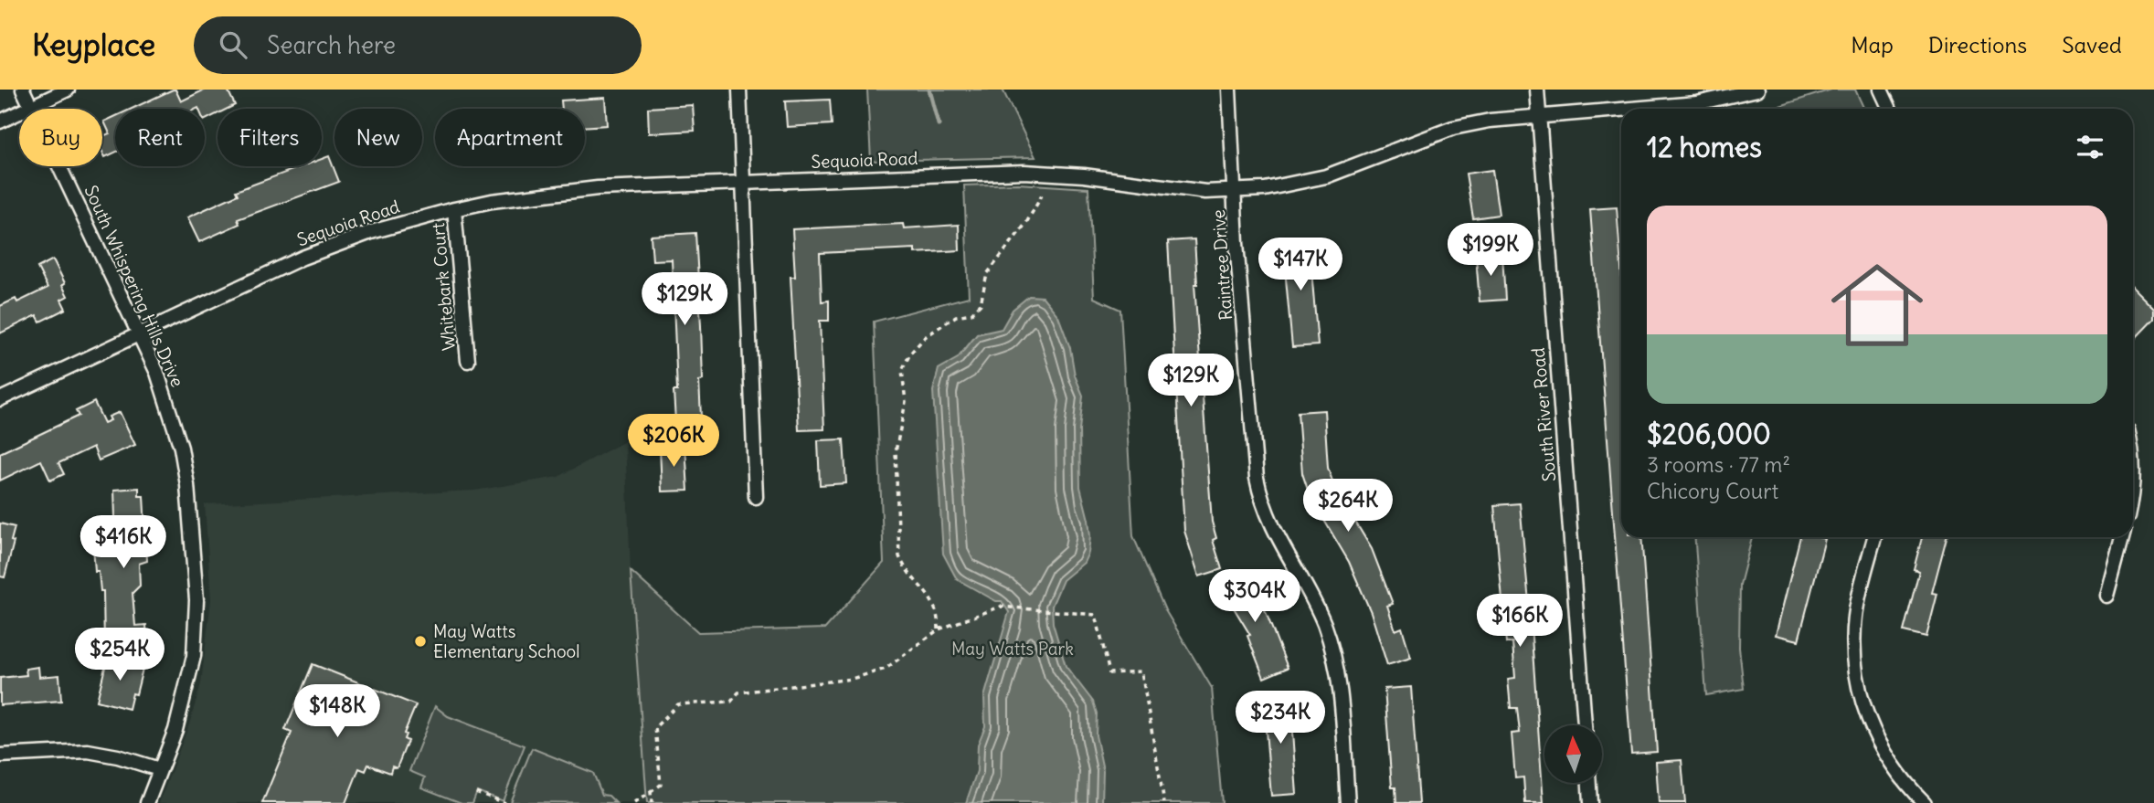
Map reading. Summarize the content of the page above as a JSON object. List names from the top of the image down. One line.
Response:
{"streets":{"street":["Sequoia Road","Raintree Drive","South Whispering Hills Drive","Whitebark Court","South River Road"]},"crossings":[["Sequoia Road","Raintree Drive"],["Sequoia Road","South Whispering Hills Drive"],["Sequoia Road","Whitebark Court"],["Sequoia Road","South River Road"]],"parks":["May Watts Park"],"places":["May Watts Elementary School"],"north":"top","page":{"header":"Keyplace","search":"Search here","nav":["Map","Directions","Saved"],"chip":["Buy","Rent","Filters","New","Apartment"],"heading":"12 homes","list":[{"name":"$206,000","note":"3 rooms · 77 m² · Chicory Court"}],"price":["$199K","$147K","$129K","$129K","$206K","$264K","$416K","$304K","$166K","$254K","$148K","$234K"]}}
